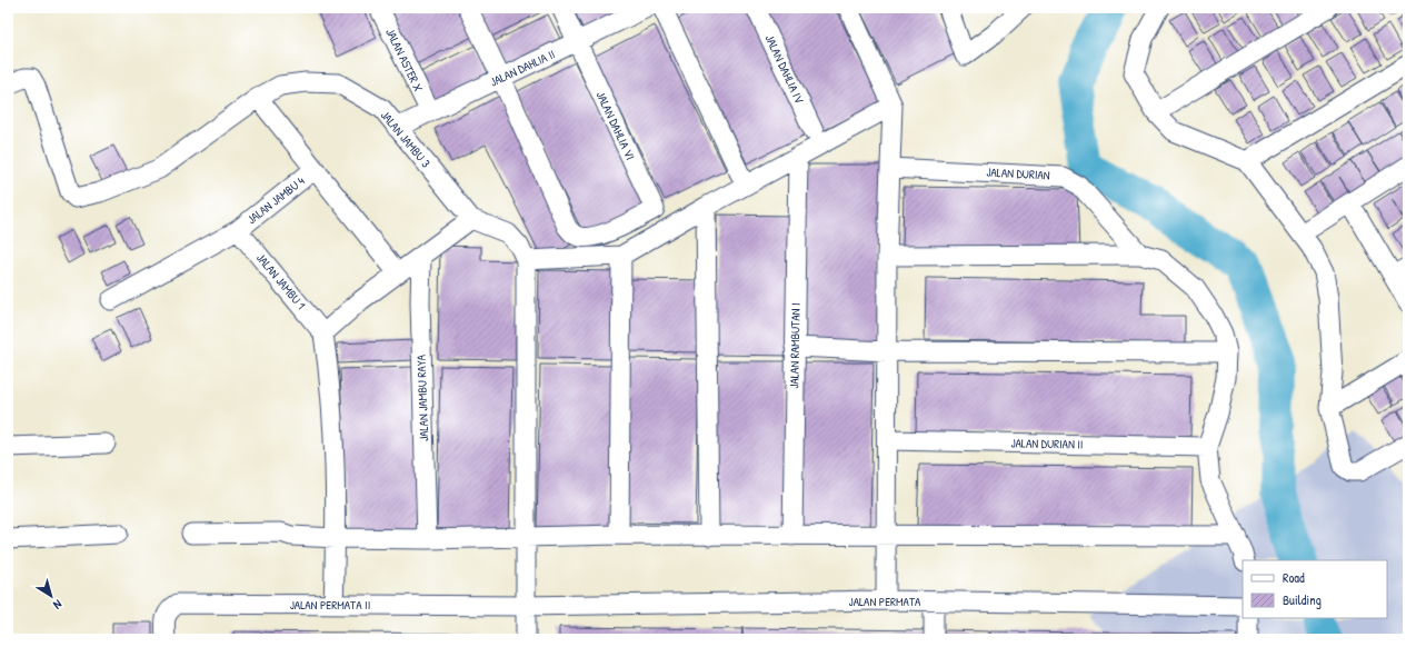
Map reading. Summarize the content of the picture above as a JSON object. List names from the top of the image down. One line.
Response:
{"streets":{"street":["JALAN ASTER X","JALAN DAHLIA II","JALAN DAHLIA IV","JALAN DAHLIA VI","JALAN JAMBU 3","JALAN DURIAN","JALAN JAMBU 4","JALAN JAMBU 1","JALAN RAMBUTAN I","JALAN JAMBU RAYA","JALAN DURIAN II","JALAN PERMATA","JALAN PERMATA II"]},"crossings":[["JALAN ASTER X","JALAN DAHLIA II"],["JALAN DAHLIA II","JALAN DAHLIA VI"],["JALAN DAHLIA II","JALAN JAMBU 3"],["JALAN JAMBU 4","JALAN JAMBU 1"],["JALAN PERMATA","JALAN PERMATA II"]],"legend":["Road","Building"],"north":"bottom right"}
